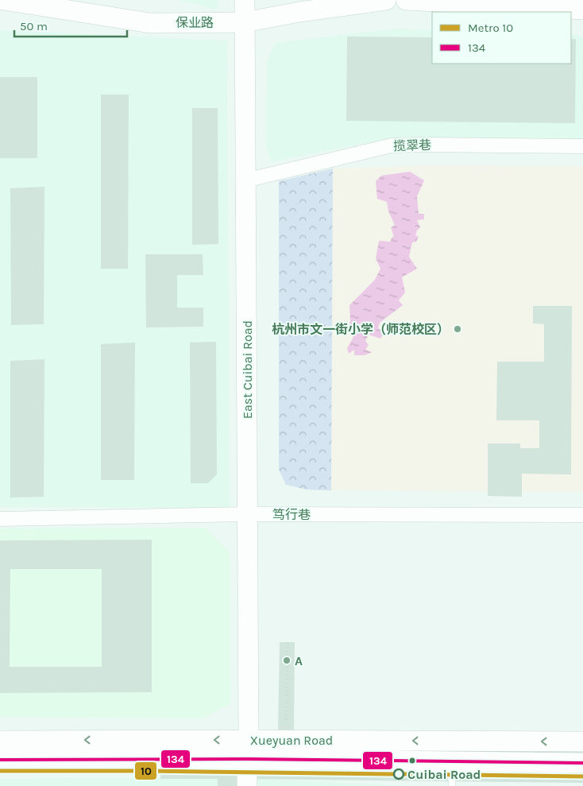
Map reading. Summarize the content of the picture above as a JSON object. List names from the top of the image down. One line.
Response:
{"streets":{"street":["保业路","揽翠巷","East Cuibai Road","笃行巷","Xueyuan Road"]},"crossings":[["保业路","East Cuibai Road"],["揽翠巷","East Cuibai Road"],["East Cuibai Road","笃行巷"],["East Cuibai Road","Xueyuan Road"]],"places":["杭州市文一街小学（师范校区）","A","Cuibai Road"],"lines":["transit line 134","metro line 10"],"legend":["Metro 10","134"],"scale_bar":"50 m"}
